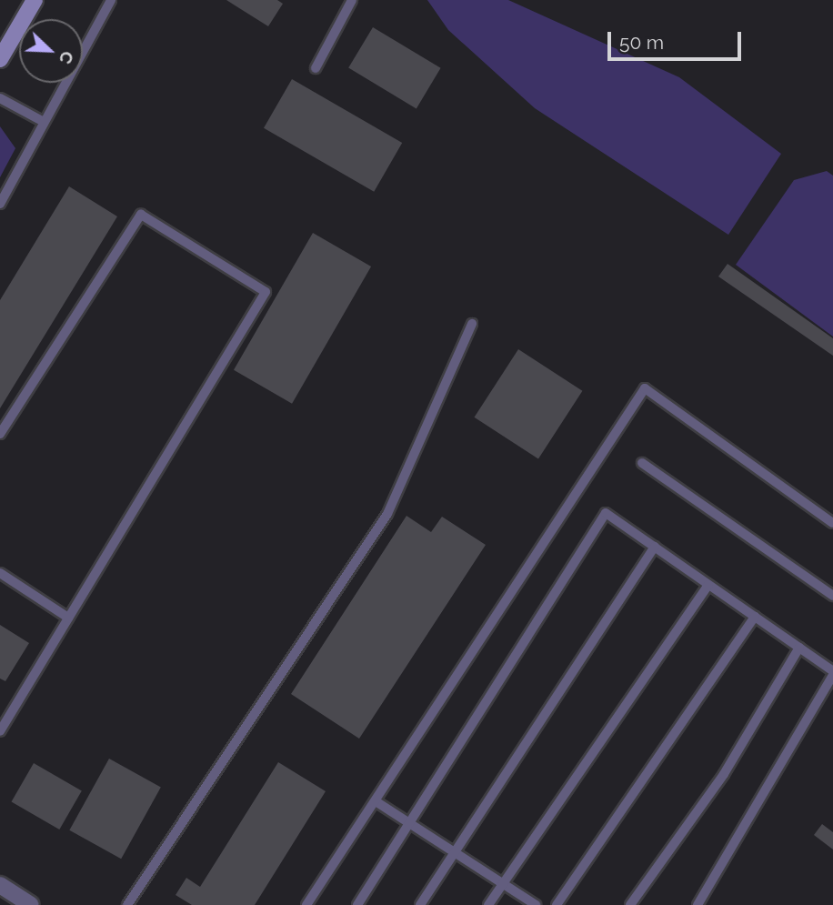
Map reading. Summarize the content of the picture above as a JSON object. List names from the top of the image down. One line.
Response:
{"scale_bar":"50 m","north":"bottom right"}
